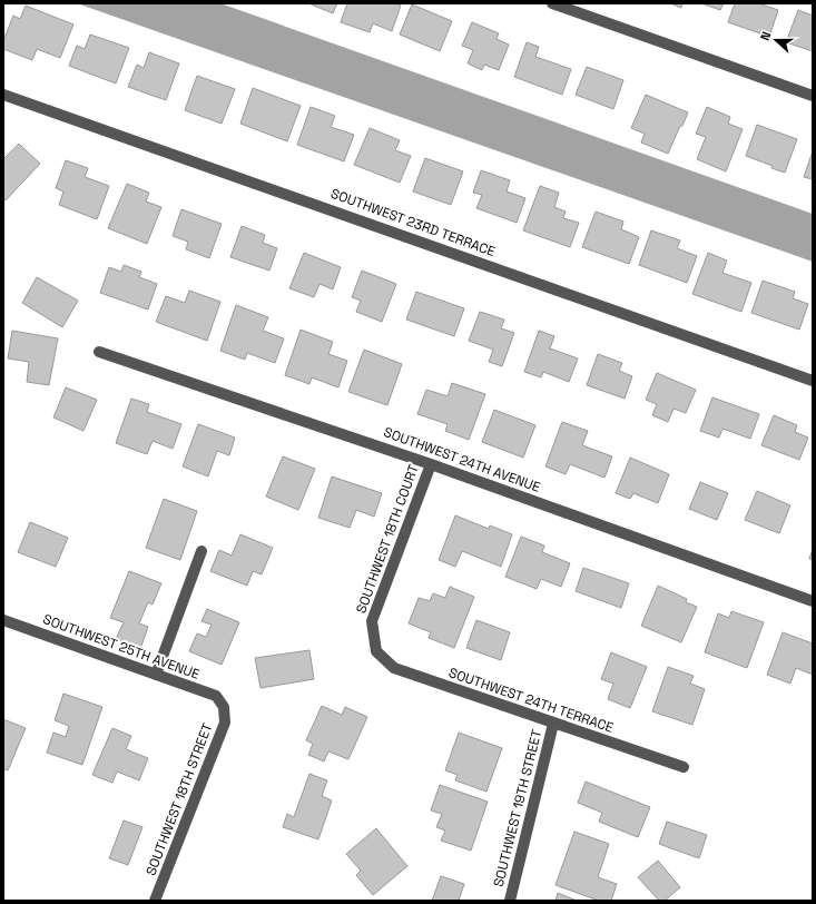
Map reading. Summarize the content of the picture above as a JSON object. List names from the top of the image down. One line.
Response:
{"streets":{"street":["SOUTHWEST 23RD TERRACE","SOUTHWEST 24TH AVENUE","SOUTHWEST 18TH COURT","SOUTHWEST 25TH AVENUE","SOUTHWEST 24TH TERRACE","SOUTHWEST 18TH STREET","SOUTHWEST 19TH STREET"]},"crossings":[["SOUTHWEST 24TH AVENUE","SOUTHWEST 18TH COURT"],["SOUTHWEST 18TH COURT","SOUTHWEST 24TH TERRACE"],["SOUTHWEST 25TH AVENUE","SOUTHWEST 18TH STREET"],["SOUTHWEST 24TH TERRACE","SOUTHWEST 19TH STREET"]],"north":"left"}
